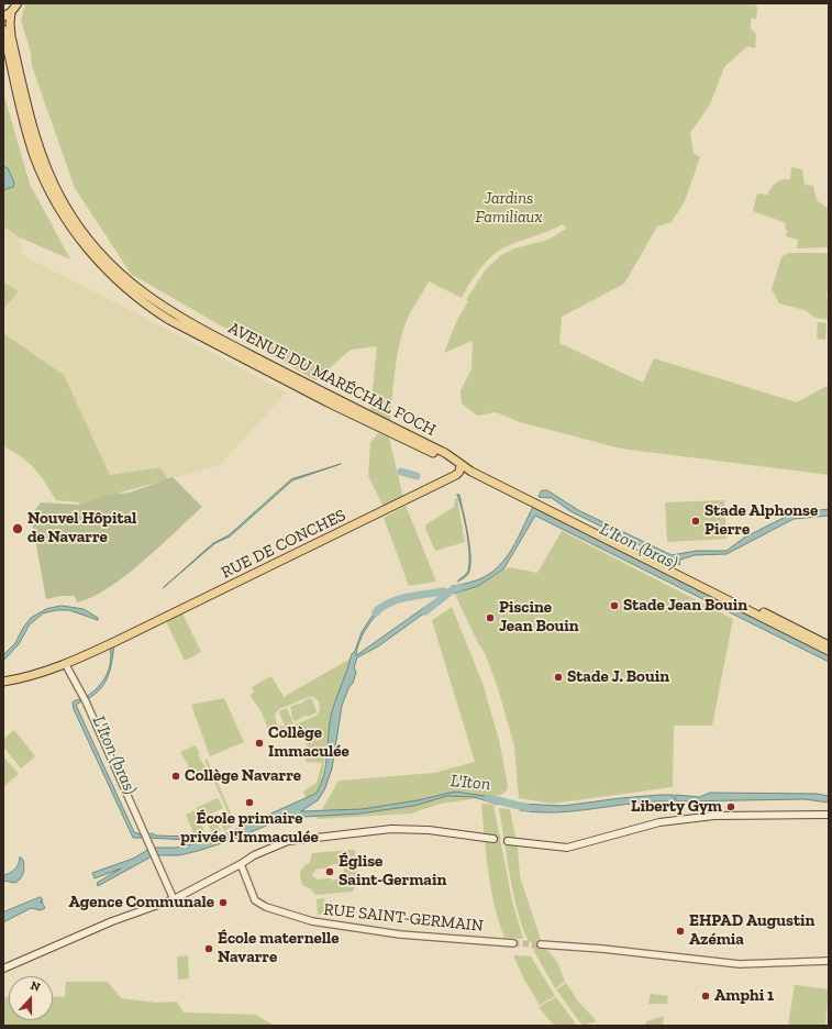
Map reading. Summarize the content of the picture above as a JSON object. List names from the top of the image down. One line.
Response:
{"streets":{"main road":["AVENUE DU MARÉCHAL FOCH","RUE DE CONCHES"],"street":["RUE SAINT-GERMAIN"]},"crossings":[["AVENUE DU MARÉCHAL FOCH","RUE DE CONCHES"]],"water":["L'Iton (bras)","L'Iton"],"parks":["Jardins Familiaux"],"places":["Stade Alphonse Pierre","Nouvel Hôpital de Navarre","Stade Jean Bouin","Piscine Jean Bouin","Stade J. Bouin","Collège Immaculée","Collège Navarre","École primaire privée l'Immaculée","Liberty Gym","Église Saint-Germain","Agence Communale","EHPAD Augustin Azémia","École maternelle Navarre","Amphi 1"],"north":"top"}
